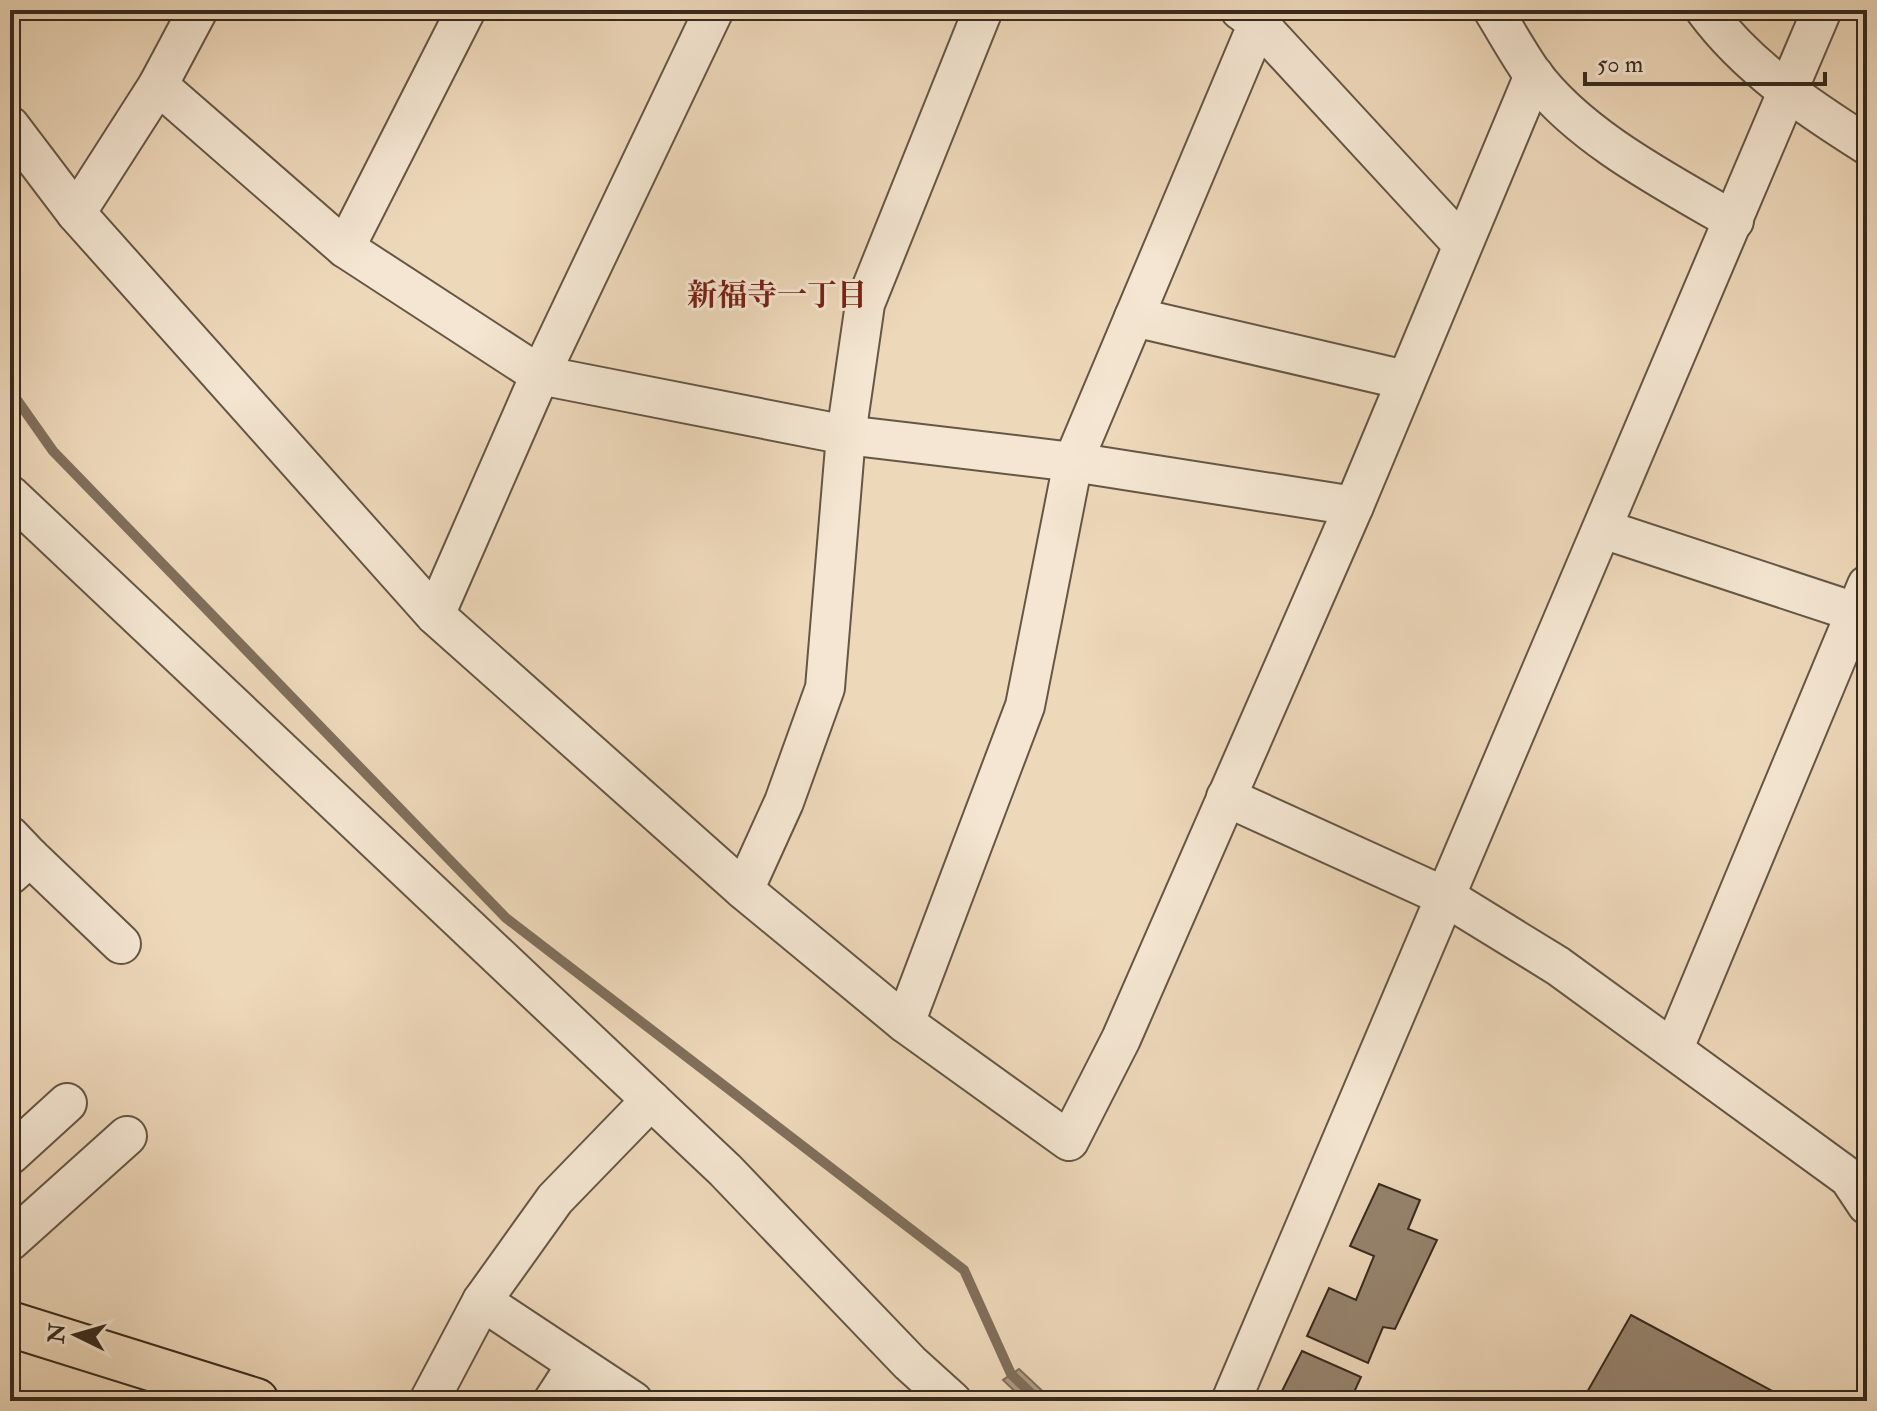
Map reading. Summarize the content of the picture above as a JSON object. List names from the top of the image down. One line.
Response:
{"districts":["新福寺一丁目"],"scale_bar":"50 m","north":"left"}
